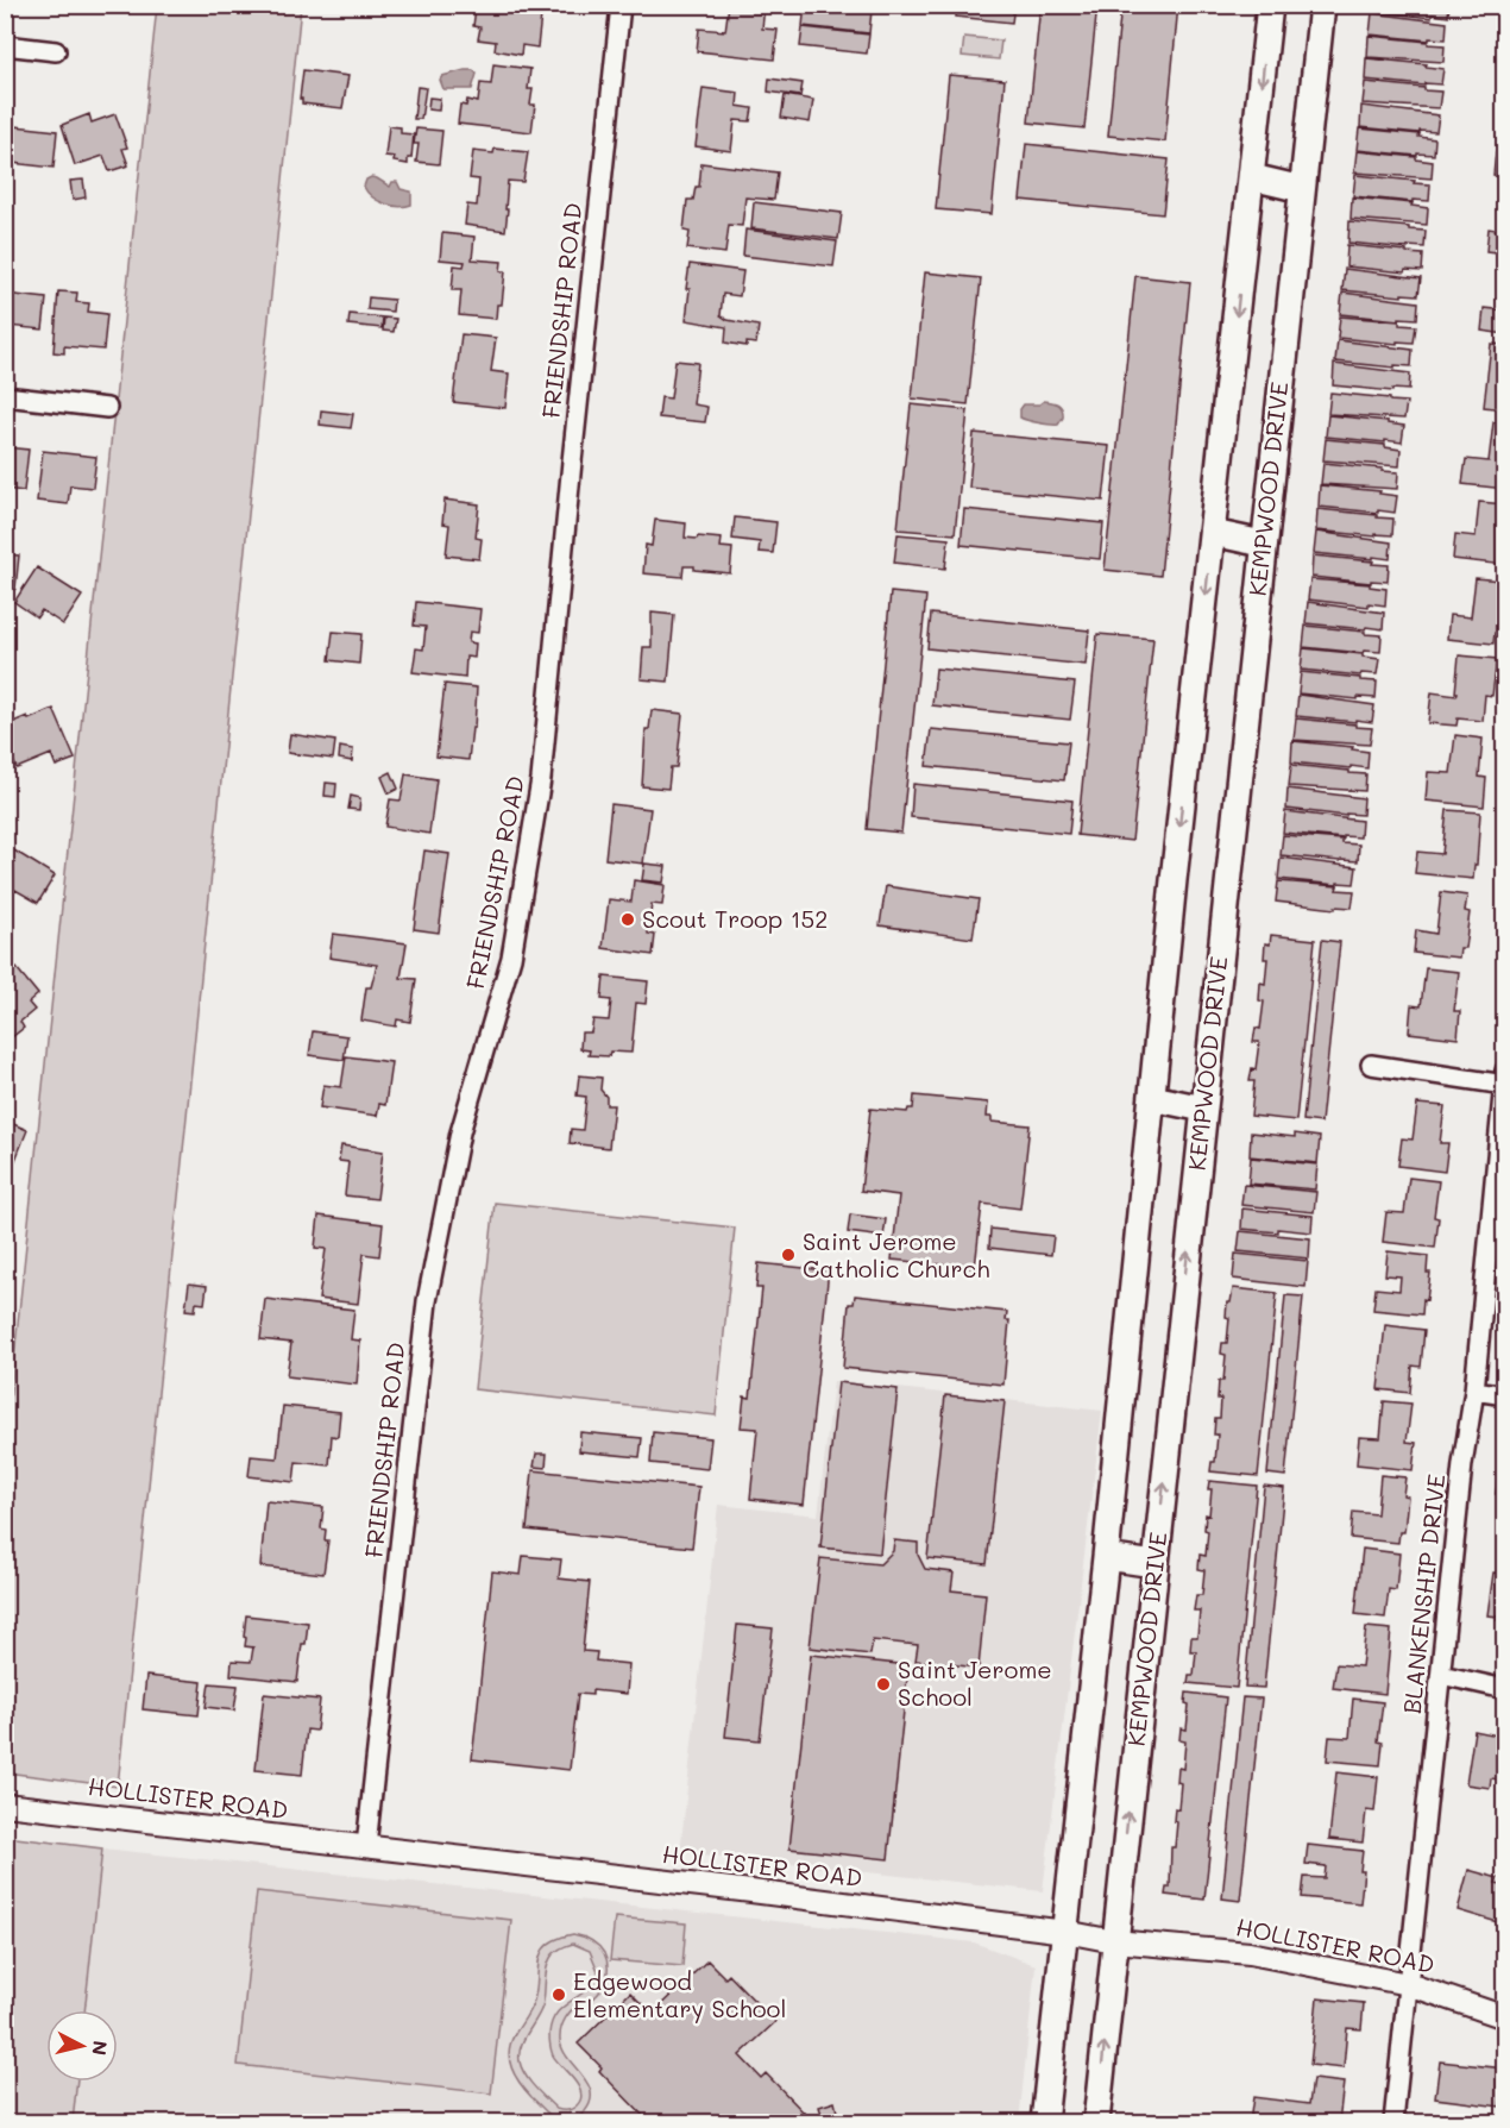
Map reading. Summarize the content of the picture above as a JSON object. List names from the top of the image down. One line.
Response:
{"streets":{"main road":["KEMPWOOD DRIVE"],"street":["FRIENDSHIP ROAD","BLANKENSHIP DRIVE","HOLLISTER ROAD"]},"crossings":[["FRIENDSHIP ROAD","HOLLISTER ROAD"],["KEMPWOOD DRIVE","HOLLISTER ROAD"],["BLANKENSHIP DRIVE","HOLLISTER ROAD"]],"places":["Scout Troop 152","Saint Jerome Catholic Church","Saint Jerome School","Edgewood Elementary School"],"north":"right"}
